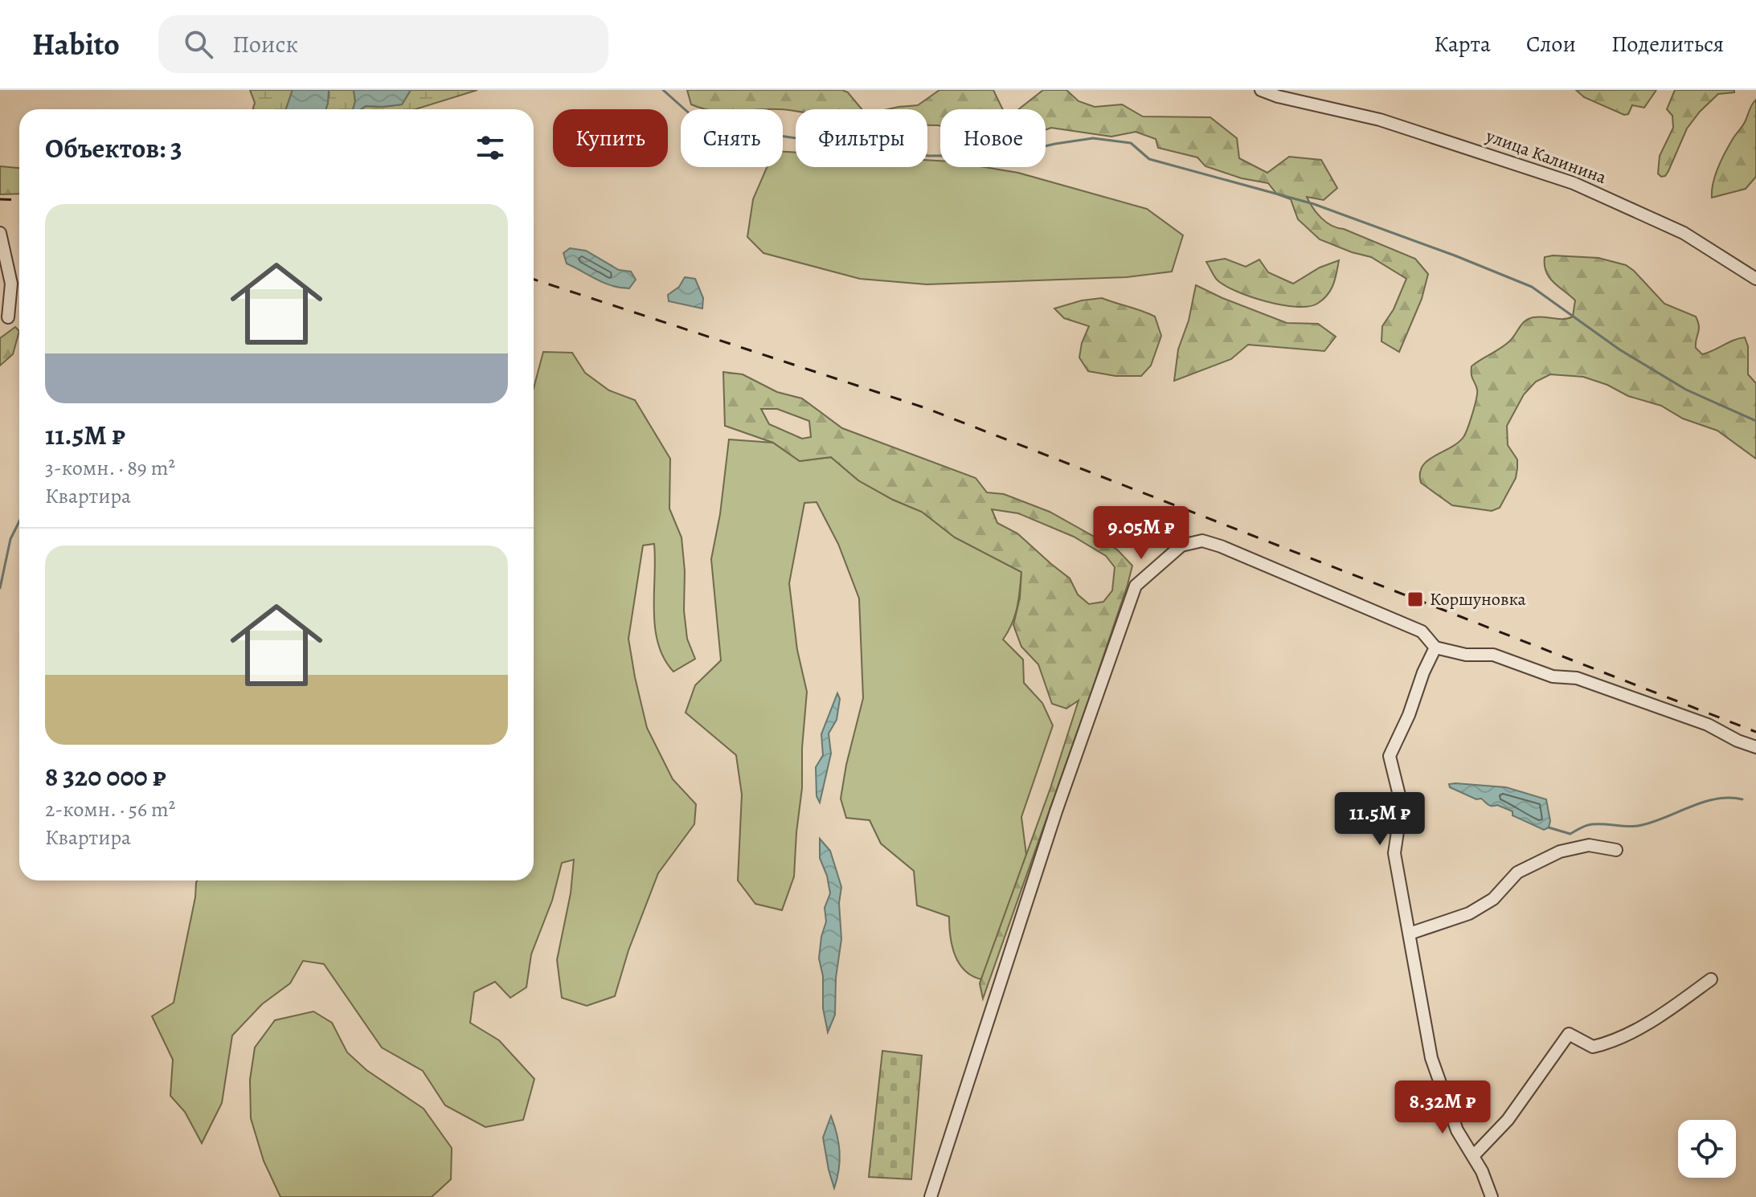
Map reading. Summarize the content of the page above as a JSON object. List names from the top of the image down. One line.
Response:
{"streets":{"street":["улица Калинина"]},"places":{"transit":["Коршуновка"]},"page":{"header":"Habito","search":"Поиск","nav":["Карта","Слои","Поделиться"],"chip":["Купить","Снять","Фильтры","Новое"],"heading":"Объектов: 3","list":[{"name":"11.5M ₽","note":"3-комн. · 89 m² · Квартира"},{"name":"8 320 000 ₽","note":"2-комн. · 56 m² · Квартира"}],"price":["9.05M ₽","11.5M ₽","8.32M ₽"]}}
